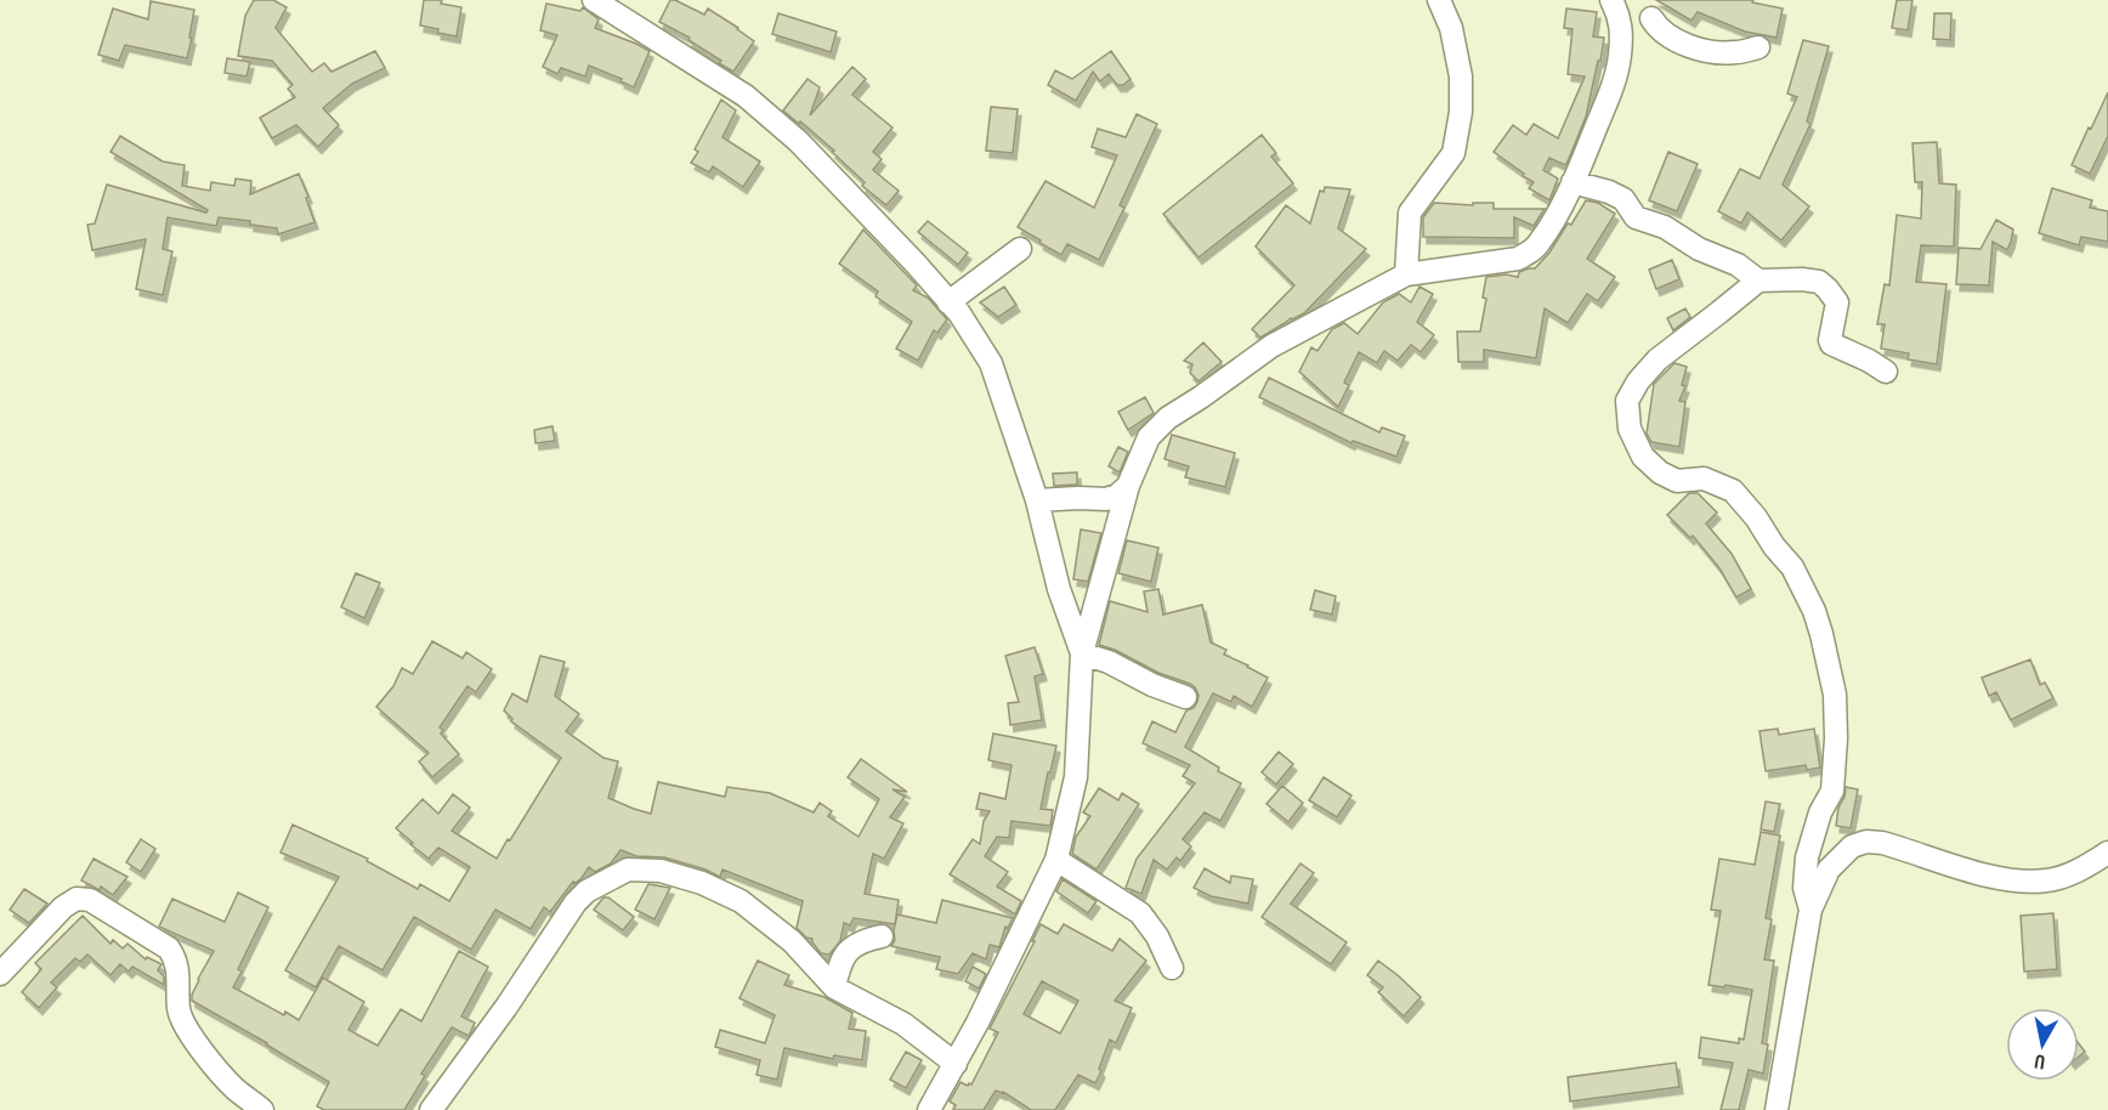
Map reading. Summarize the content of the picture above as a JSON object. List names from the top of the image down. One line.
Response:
{"north":"bottom"}
